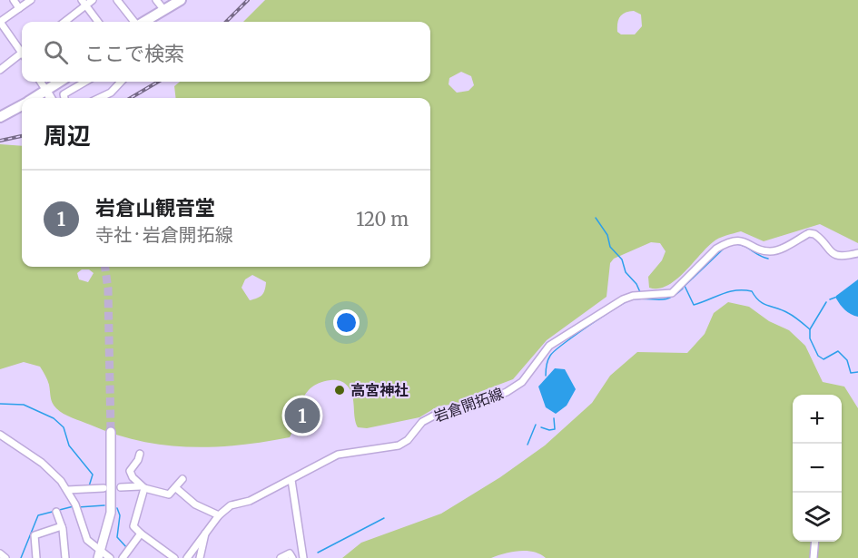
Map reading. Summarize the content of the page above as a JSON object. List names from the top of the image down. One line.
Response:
{"streets":{"street":["岩倉開拓線"]},"places":["高宮神社"],"page":{"search":"ここで検索","heading":"周辺","list":[{"mark":"1","name":"岩倉山観音堂","note":"寺社 · 岩倉開拓線","value":"120 m"}],"map_buttons":["+","−"],"pins":"1"}}
